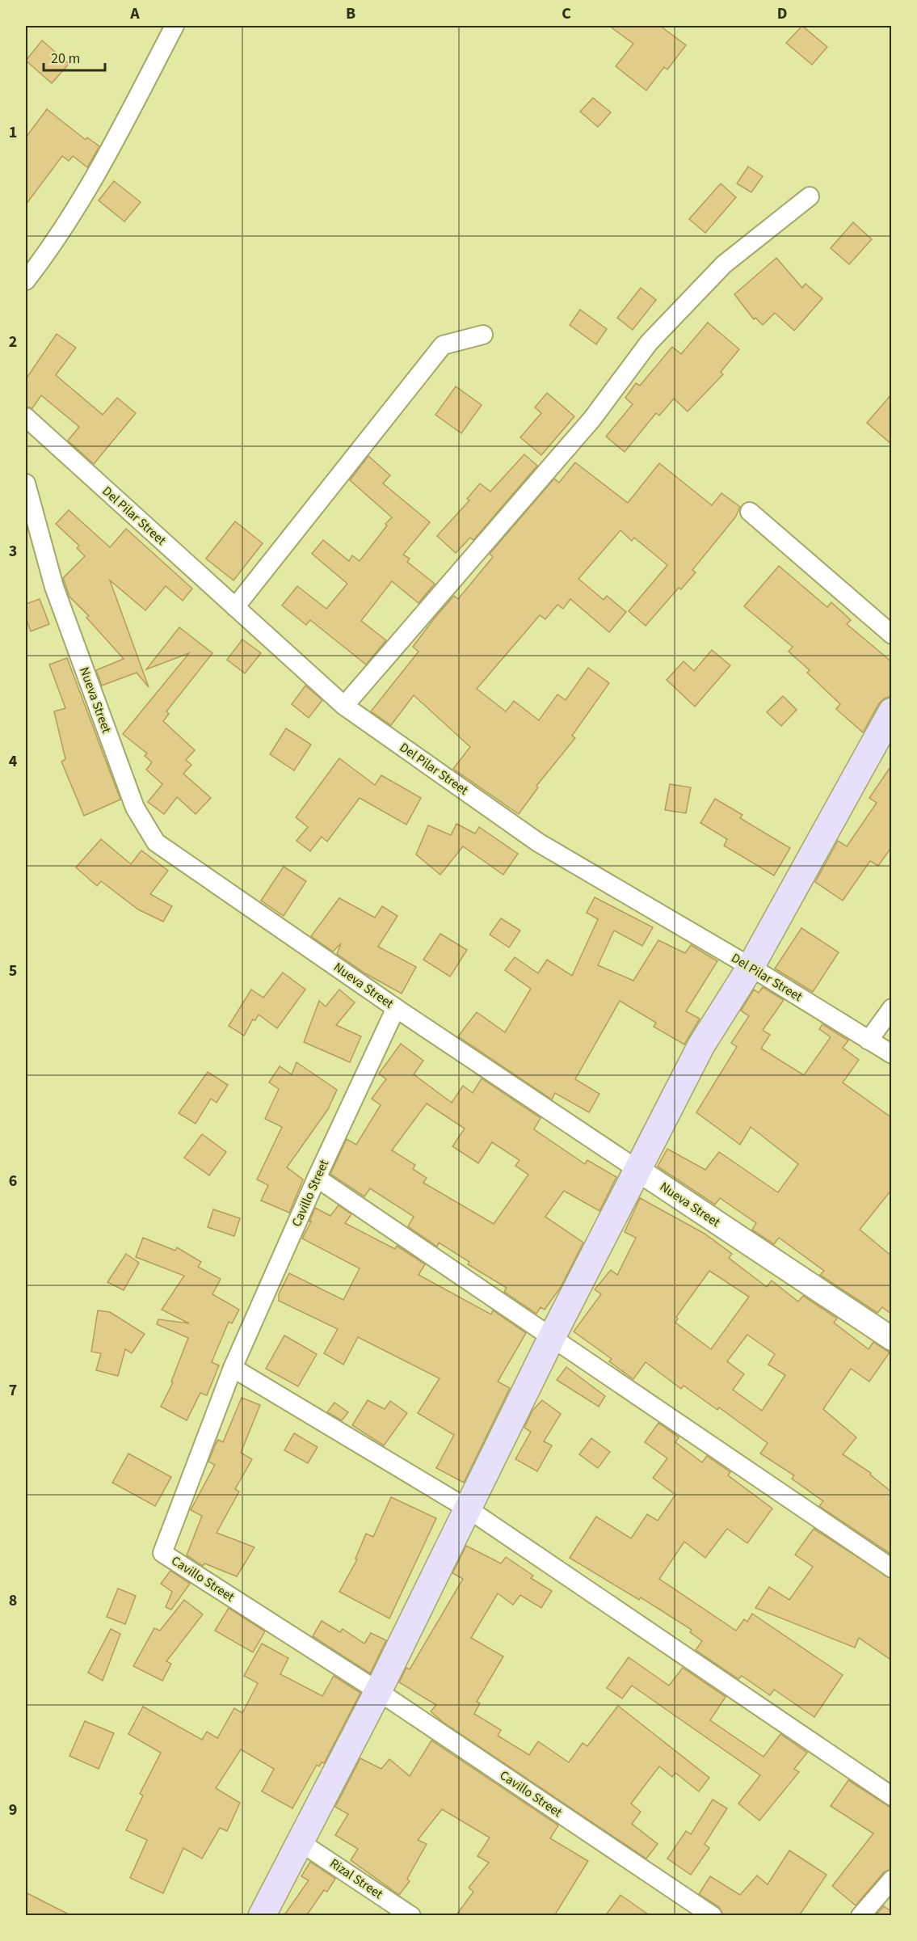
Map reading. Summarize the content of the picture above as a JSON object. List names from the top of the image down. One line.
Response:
{"streets":{"street":["Del Pilar Street","Nueva Street","Cavillo Street","Rizal Street"]},"crossings":[["Nueva Street","Cavillo Street"]],"scale_bar":"20 m","grid":{"columns":["A","B","C","D"],"rows":["1","2","3","4","5","6","7","8","9"]}}
